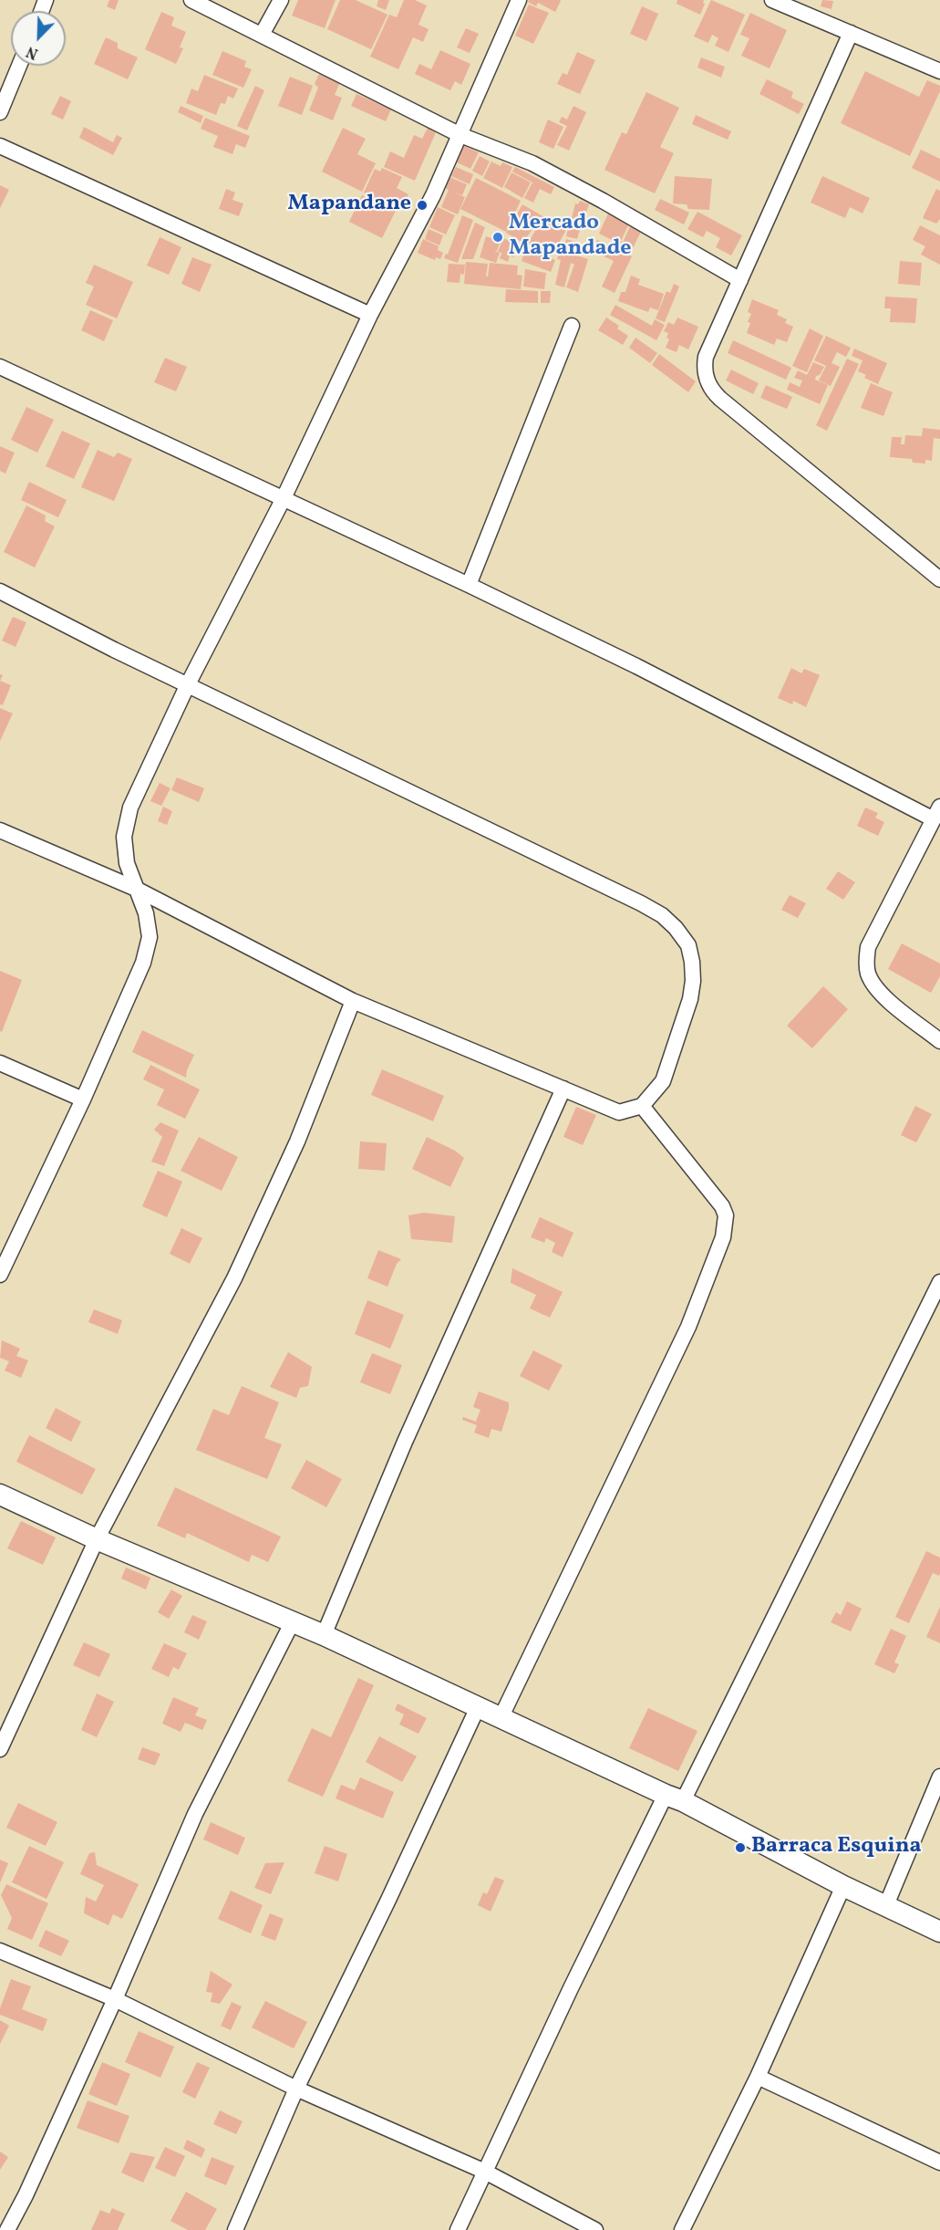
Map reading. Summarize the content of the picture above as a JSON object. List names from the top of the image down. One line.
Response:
{"places":["Mapandane","Mercado Mapandade","Barraca Esquina"],"north":"bottom left"}
